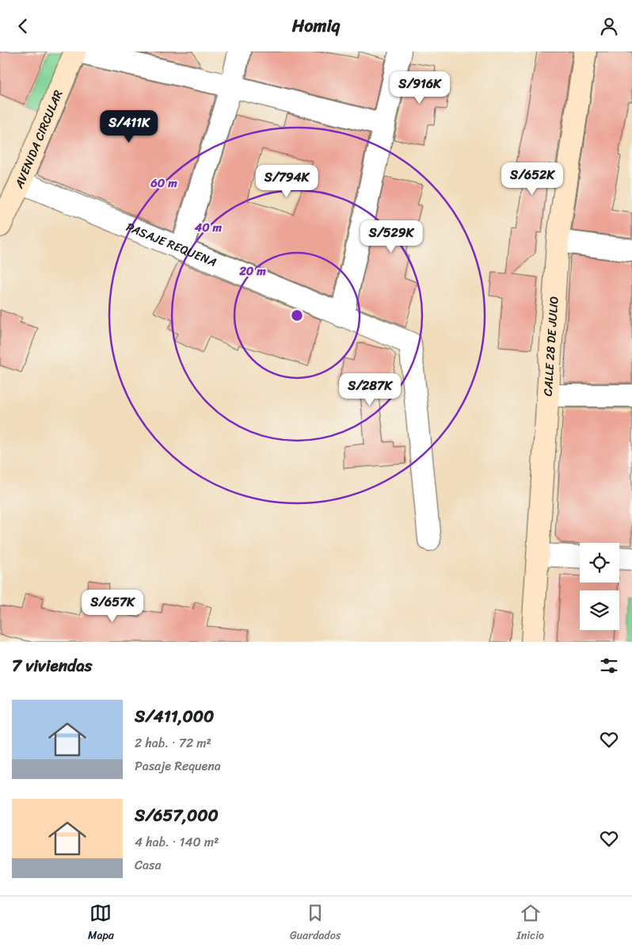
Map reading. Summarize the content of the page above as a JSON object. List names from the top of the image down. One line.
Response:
{"streets":{"street":["AVENIDA CIRCULAR","PASAJE REQUENA","CALLE 28 DE JULIO"]},"crossings":[["AVENIDA CIRCULAR","PASAJE REQUENA"]],"page":{"header":"Homiq","price":["S/916K","S/411K","S/652K","S/794K","S/529K","S/287K","S/657K"],"heading":"7 viviendas","list":[{"name":"S/411,000","note":"2 hab. · 72 m² · Pasaje Requena"},{"name":"S/657,000","note":"4 hab. · 140 m² · Casa"}],"tabs":["Mapa","Guardados","Inicio"]},"rings":["60 m","40 m","20 m"]}
